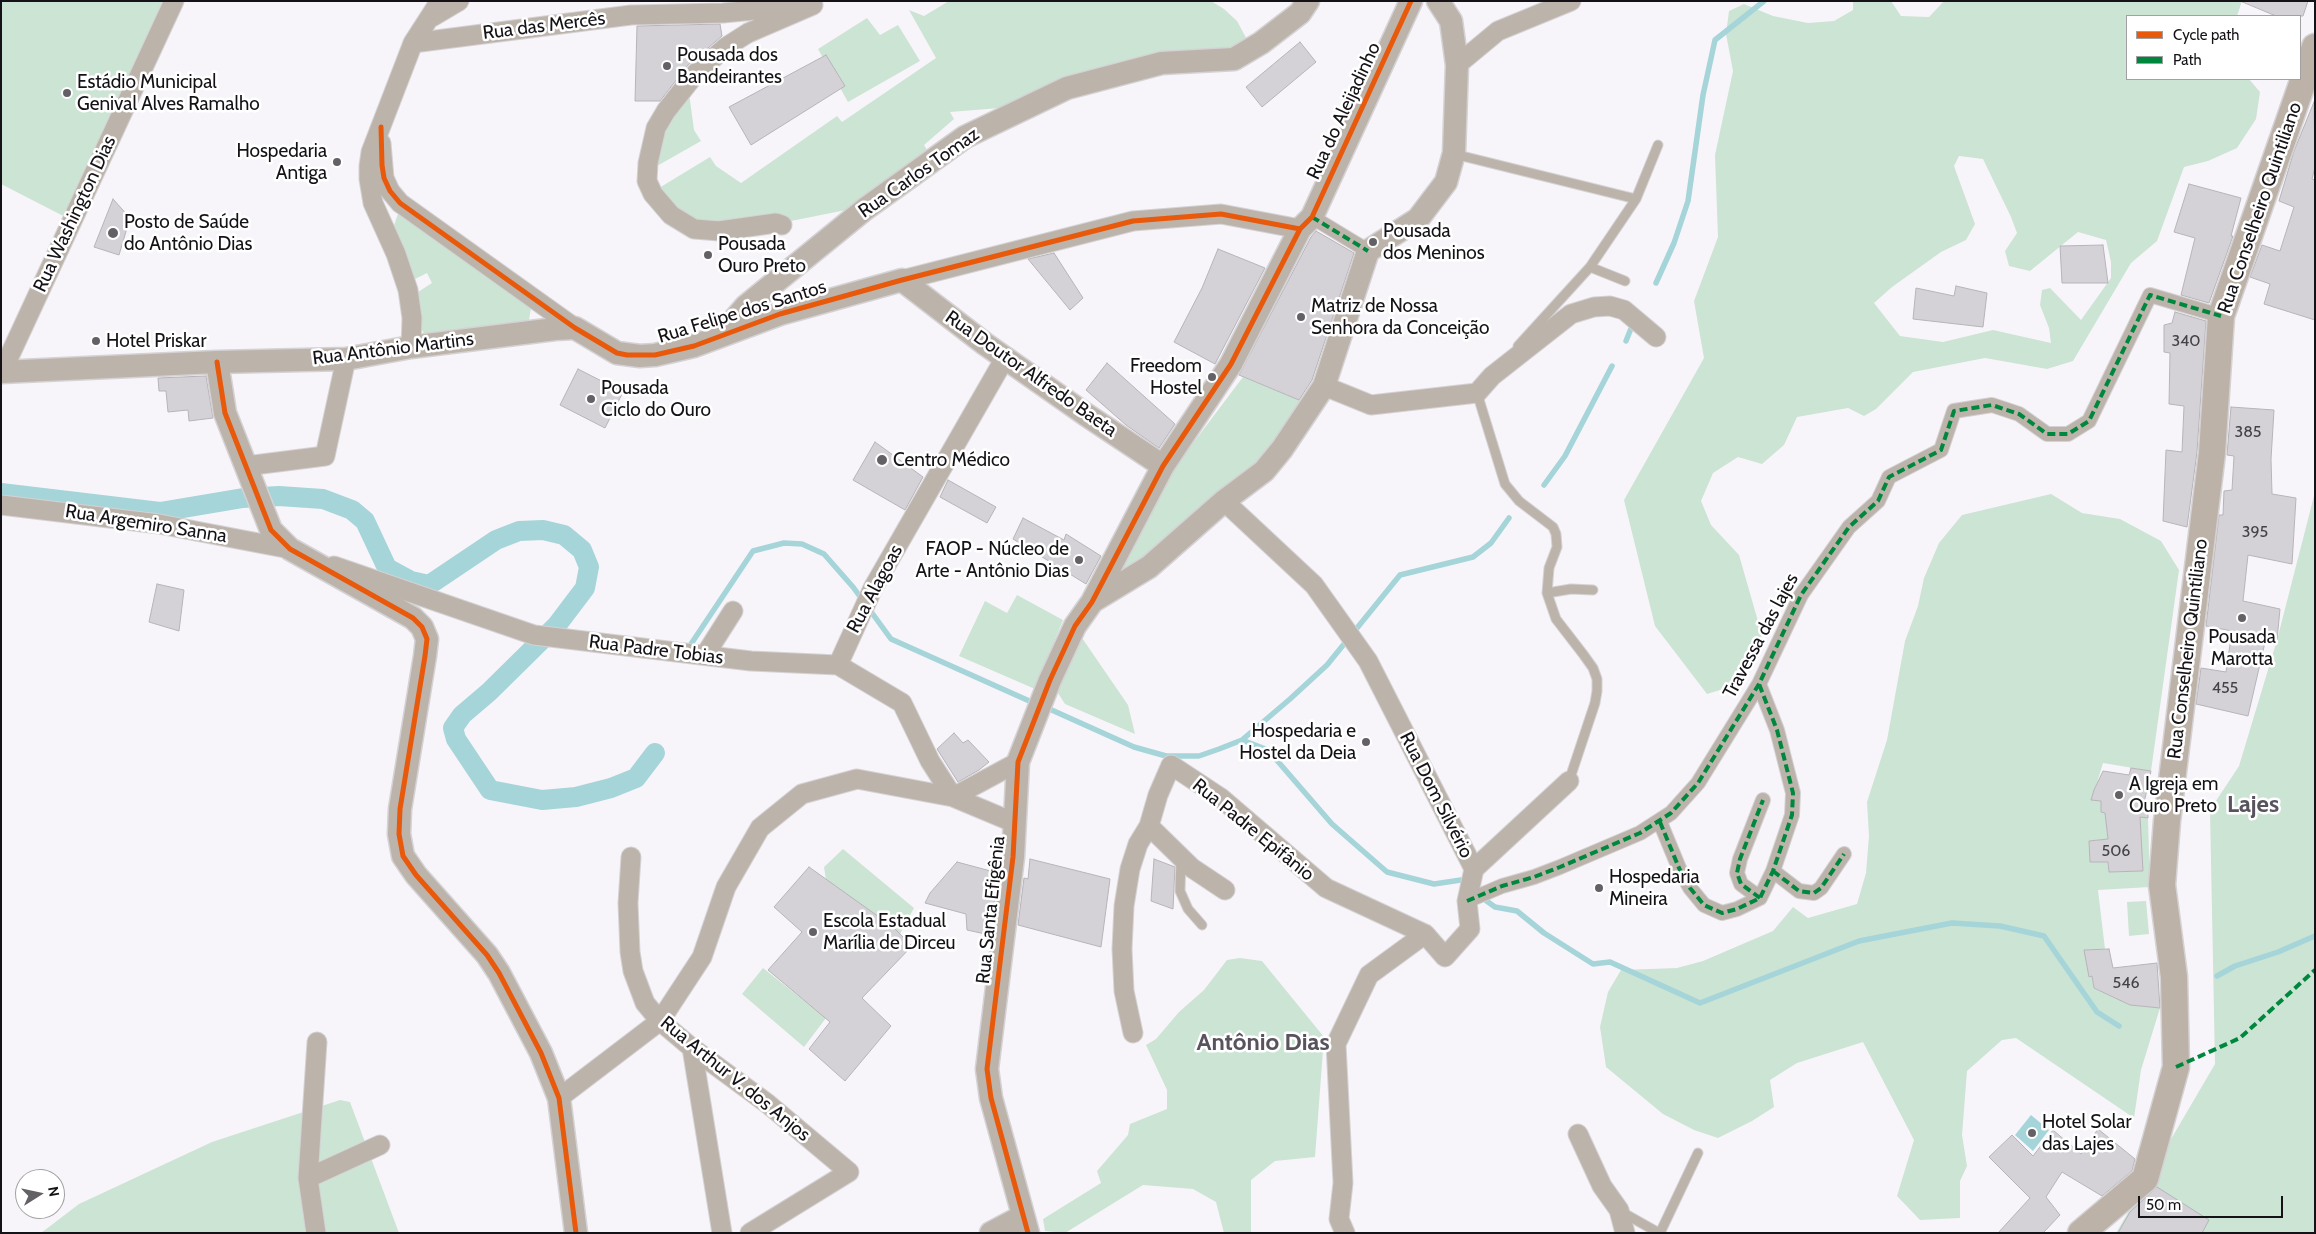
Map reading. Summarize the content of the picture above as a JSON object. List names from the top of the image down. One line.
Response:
{"streets":{"main road":["Rua Conselheiro Quintiliano"],"street":["Rua das Mercês","Rua do Aleijadinho","Rua Carlos Tomaz","Rua Washington Dias","Rua Felipe dos Santos","Rua Antônio Martins","Rua Doutor Alfredo Baeta","Rua Argemiro Sanna","Rua Alagoas","Travessa das lajes","Rua Padre Tobias","Rua Dom Silvério","Rua Padre Epifânio","Rua Santa Efigênia","Rua Arthur V. dos Anjos"]},"crossings":[["Rua do Aleijadinho","Rua Felipe dos Santos"],["Rua do Aleijadinho","Rua Doutor Alfredo Baeta"],["Rua do Aleijadinho","Rua Santa Efigênia"],["Rua Carlos Tomaz","Rua Felipe dos Santos"],["Rua Conselheiro Quintiliano","Travessa das lajes"],["Rua Washington Dias","Rua Antônio Martins"],["Rua Felipe dos Santos","Rua Antônio Martins"],["Rua Felipe dos Santos","Rua Doutor Alfredo Baeta"],["Rua Doutor Alfredo Baeta","Rua Alagoas"],["Rua Argemiro Sanna","Rua Padre Tobias"],["Rua Alagoas","Rua Padre Tobias"],["Travessa das lajes","Rua Dom Silvério"],["Rua Dom Silvério","Rua Padre Epifânio"]],"districts":["Lajes","Antônio Dias"],"places":["Pousada dos Bandeirantes","Estádio Municipal Genival Alves Ramalho","Hospedaria Antiga","Posto de Saúde do Antônio Dias","Pousada dos Meninos","Pousada Ouro Preto","Matriz de Nossa Senhora da Conceição","Hotel Priskar","Freedom Hostel","Pousada Ciclo do Ouro","Centro Médico","FAOP - Núcleo de Arte - Antônio Dias","Pousada Marotta","Hospedaria e Hostel da Deia","A Igreja em Ouro Preto","Hospedaria Mineira","Escola Estadual Marília de Dirceu","Hotel Solar das Lajes"],"house_numbers":["340","385","395","455","506","546"],"legend":["Cycle path","Path"],"scale_bar":"50 m","north":"right"}
